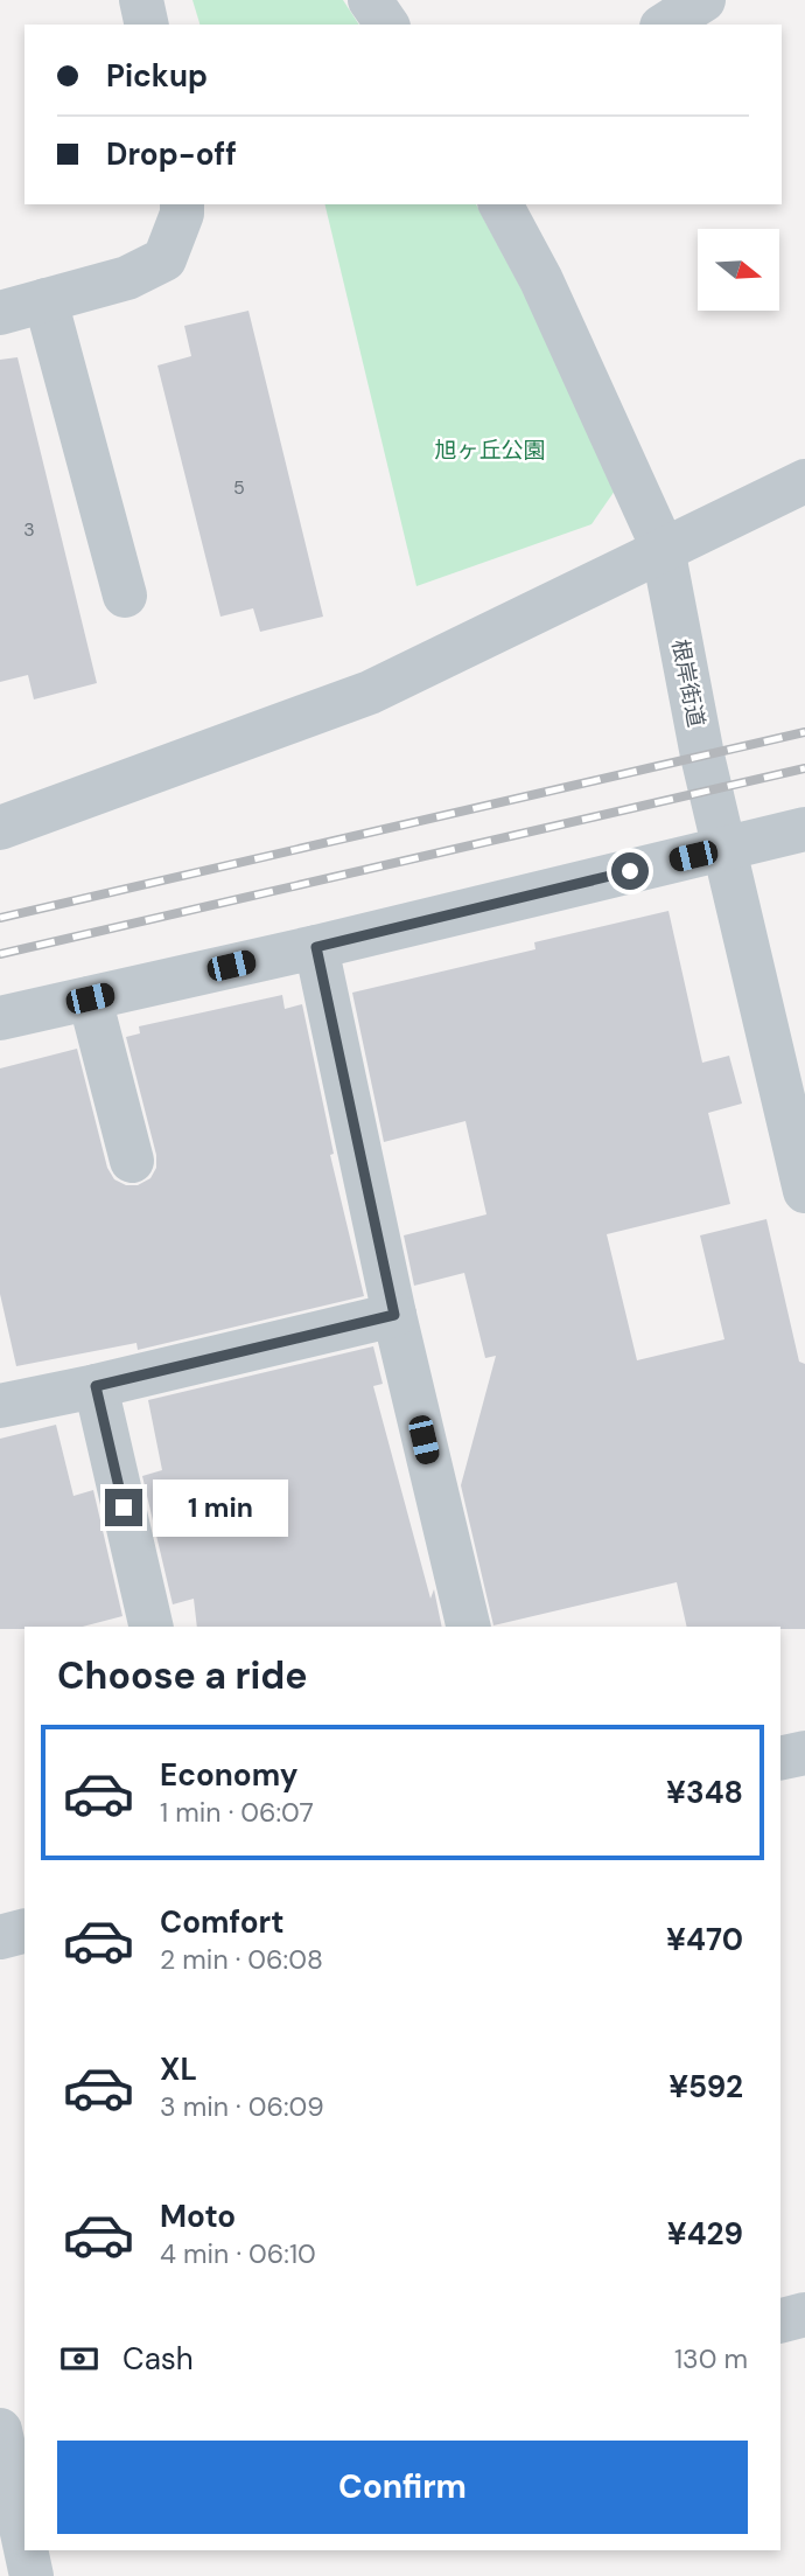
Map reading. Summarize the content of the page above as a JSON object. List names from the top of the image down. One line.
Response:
{"streets":{"street":["根岸街道"]},"parks":["旭ヶ丘公園"],"house_numbers":["5","3"],"north":"right","page":{"banner":["Pickup","Drop-off"],"bubble":"1 min","heading":"Choose a ride","list":[{"name":"Economy","note":"1 min · 06:07","value":"¥348"},{"name":"Comfort","note":"2 min · 06:08","value":"¥470"},{"name":"XL","note":"3 min · 06:09","value":"¥592"},{"name":"Moto","note":"4 min · 06:10","value":"¥429"}],"pay":["Cash","130 m"],"buttons":"Confirm"}}
